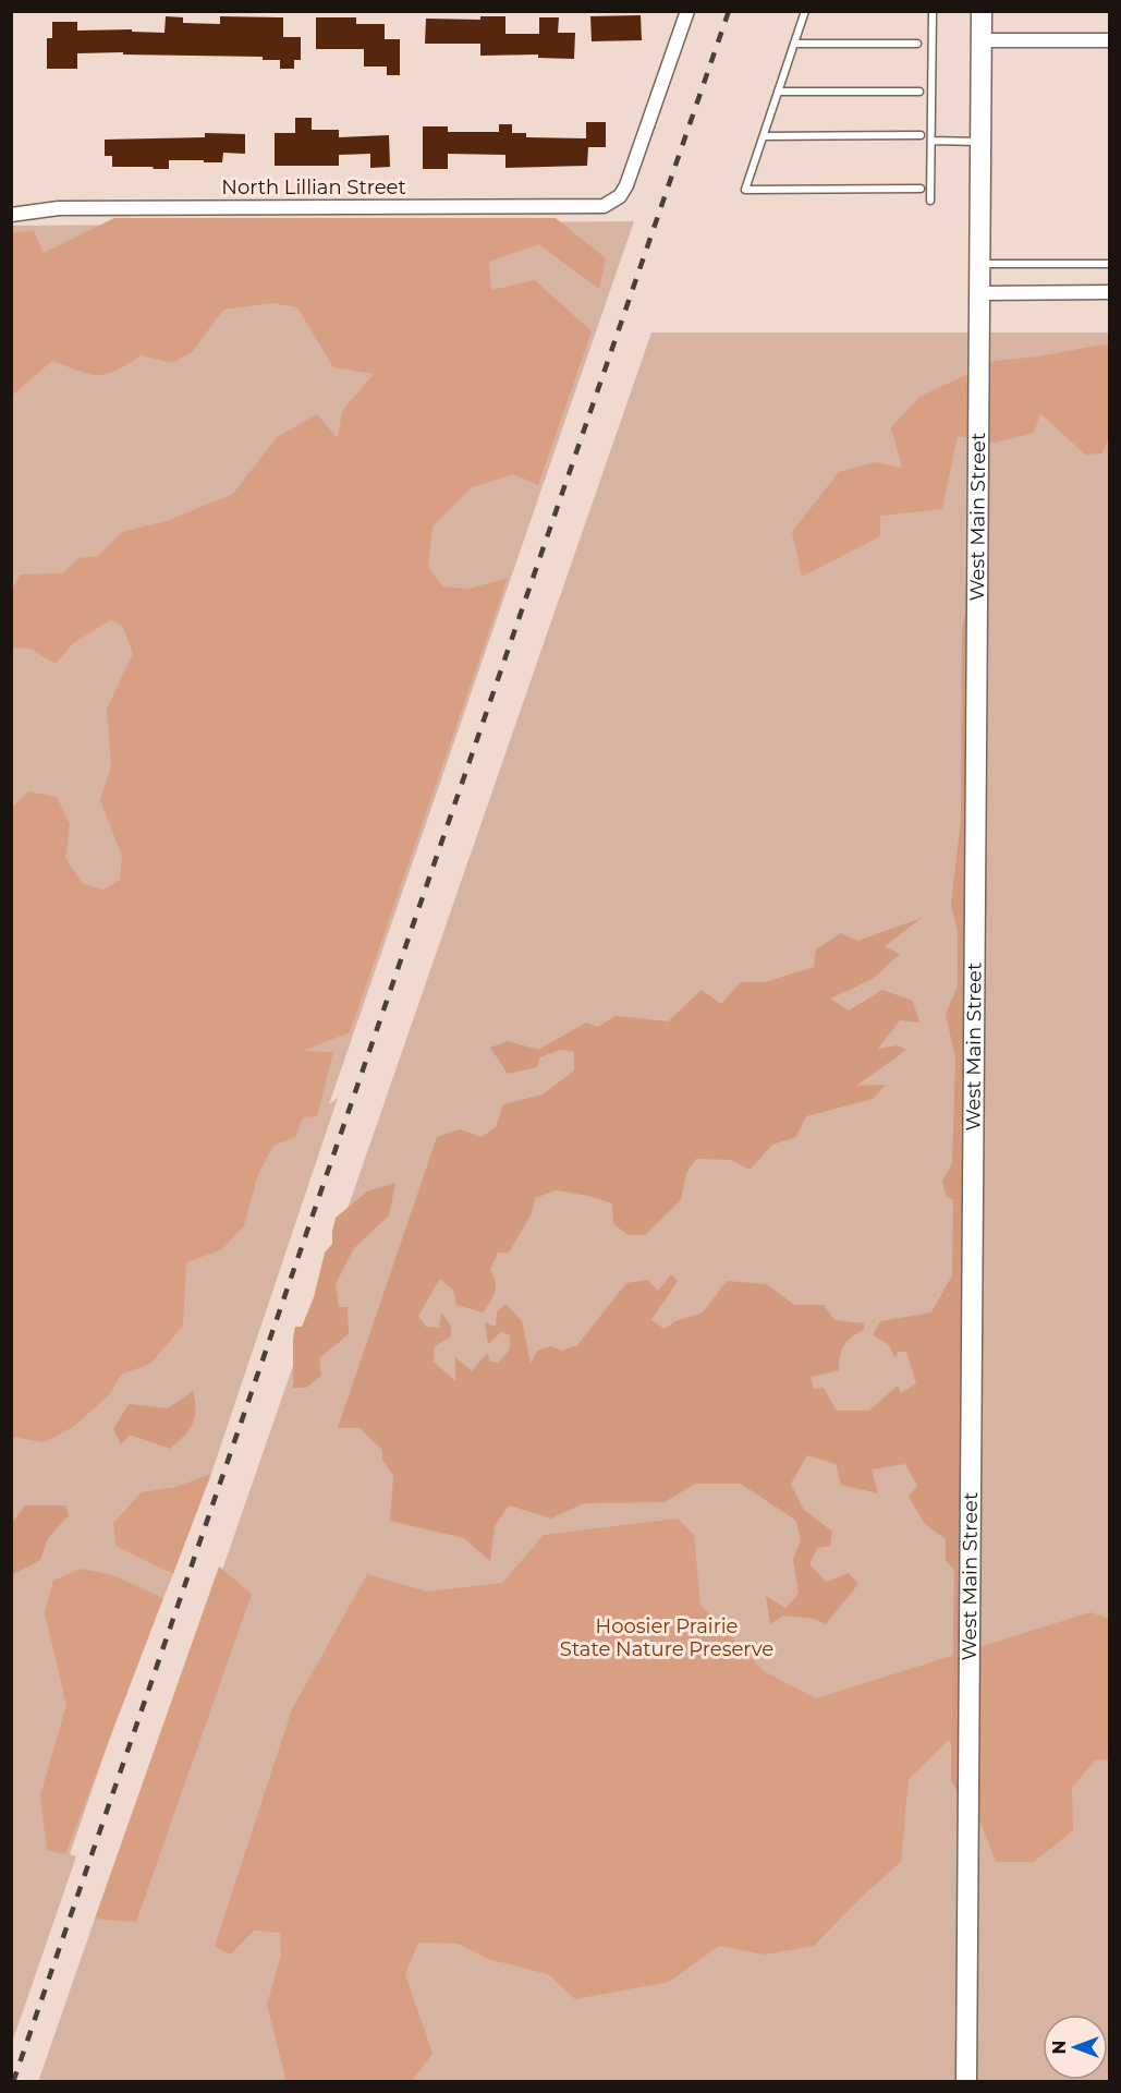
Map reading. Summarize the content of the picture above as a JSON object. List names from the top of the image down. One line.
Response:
{"streets":{"street":["North Lillian Street","West Main Street"]},"parks":["Hoosier Prairie State Nature Preserve"],"north":"left"}
